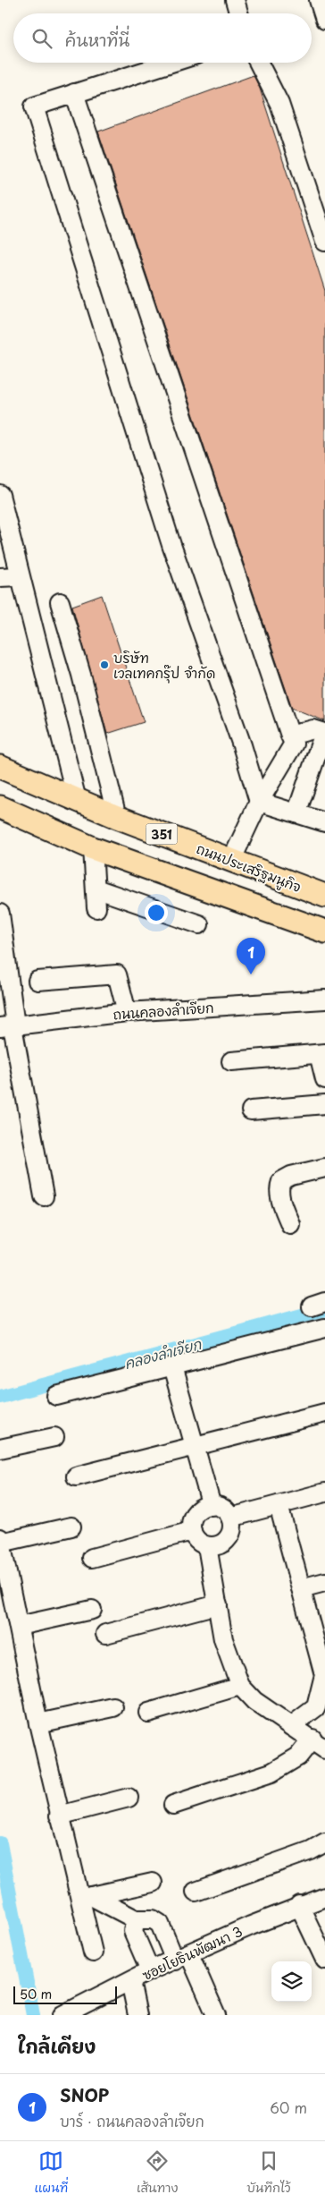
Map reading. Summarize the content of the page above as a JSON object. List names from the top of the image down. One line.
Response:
{"streets":{"main road":["351","ถนนประเสริฐมนูกิจ"],"street":["ถนนคลองลำเจียก","ซอยโยธินพัฒนา 3"]},"water":["คลองลำเจียก"],"places":["บริษัท เวลเทคกรุ๊ป จำกัด"],"scale_bar":"50 m","page":{"search":"ค้นหาที่นี่","pins":"1","scale":"50 m","heading":"ใกล้เคียง","list":[{"mark":"1","name":"SNOP","note":"บาร์ · ถนนคลองลำเจียก","value":"60 m"}],"nav":["แผนที่","เส้นทาง","บันทึกไว้"]}}
